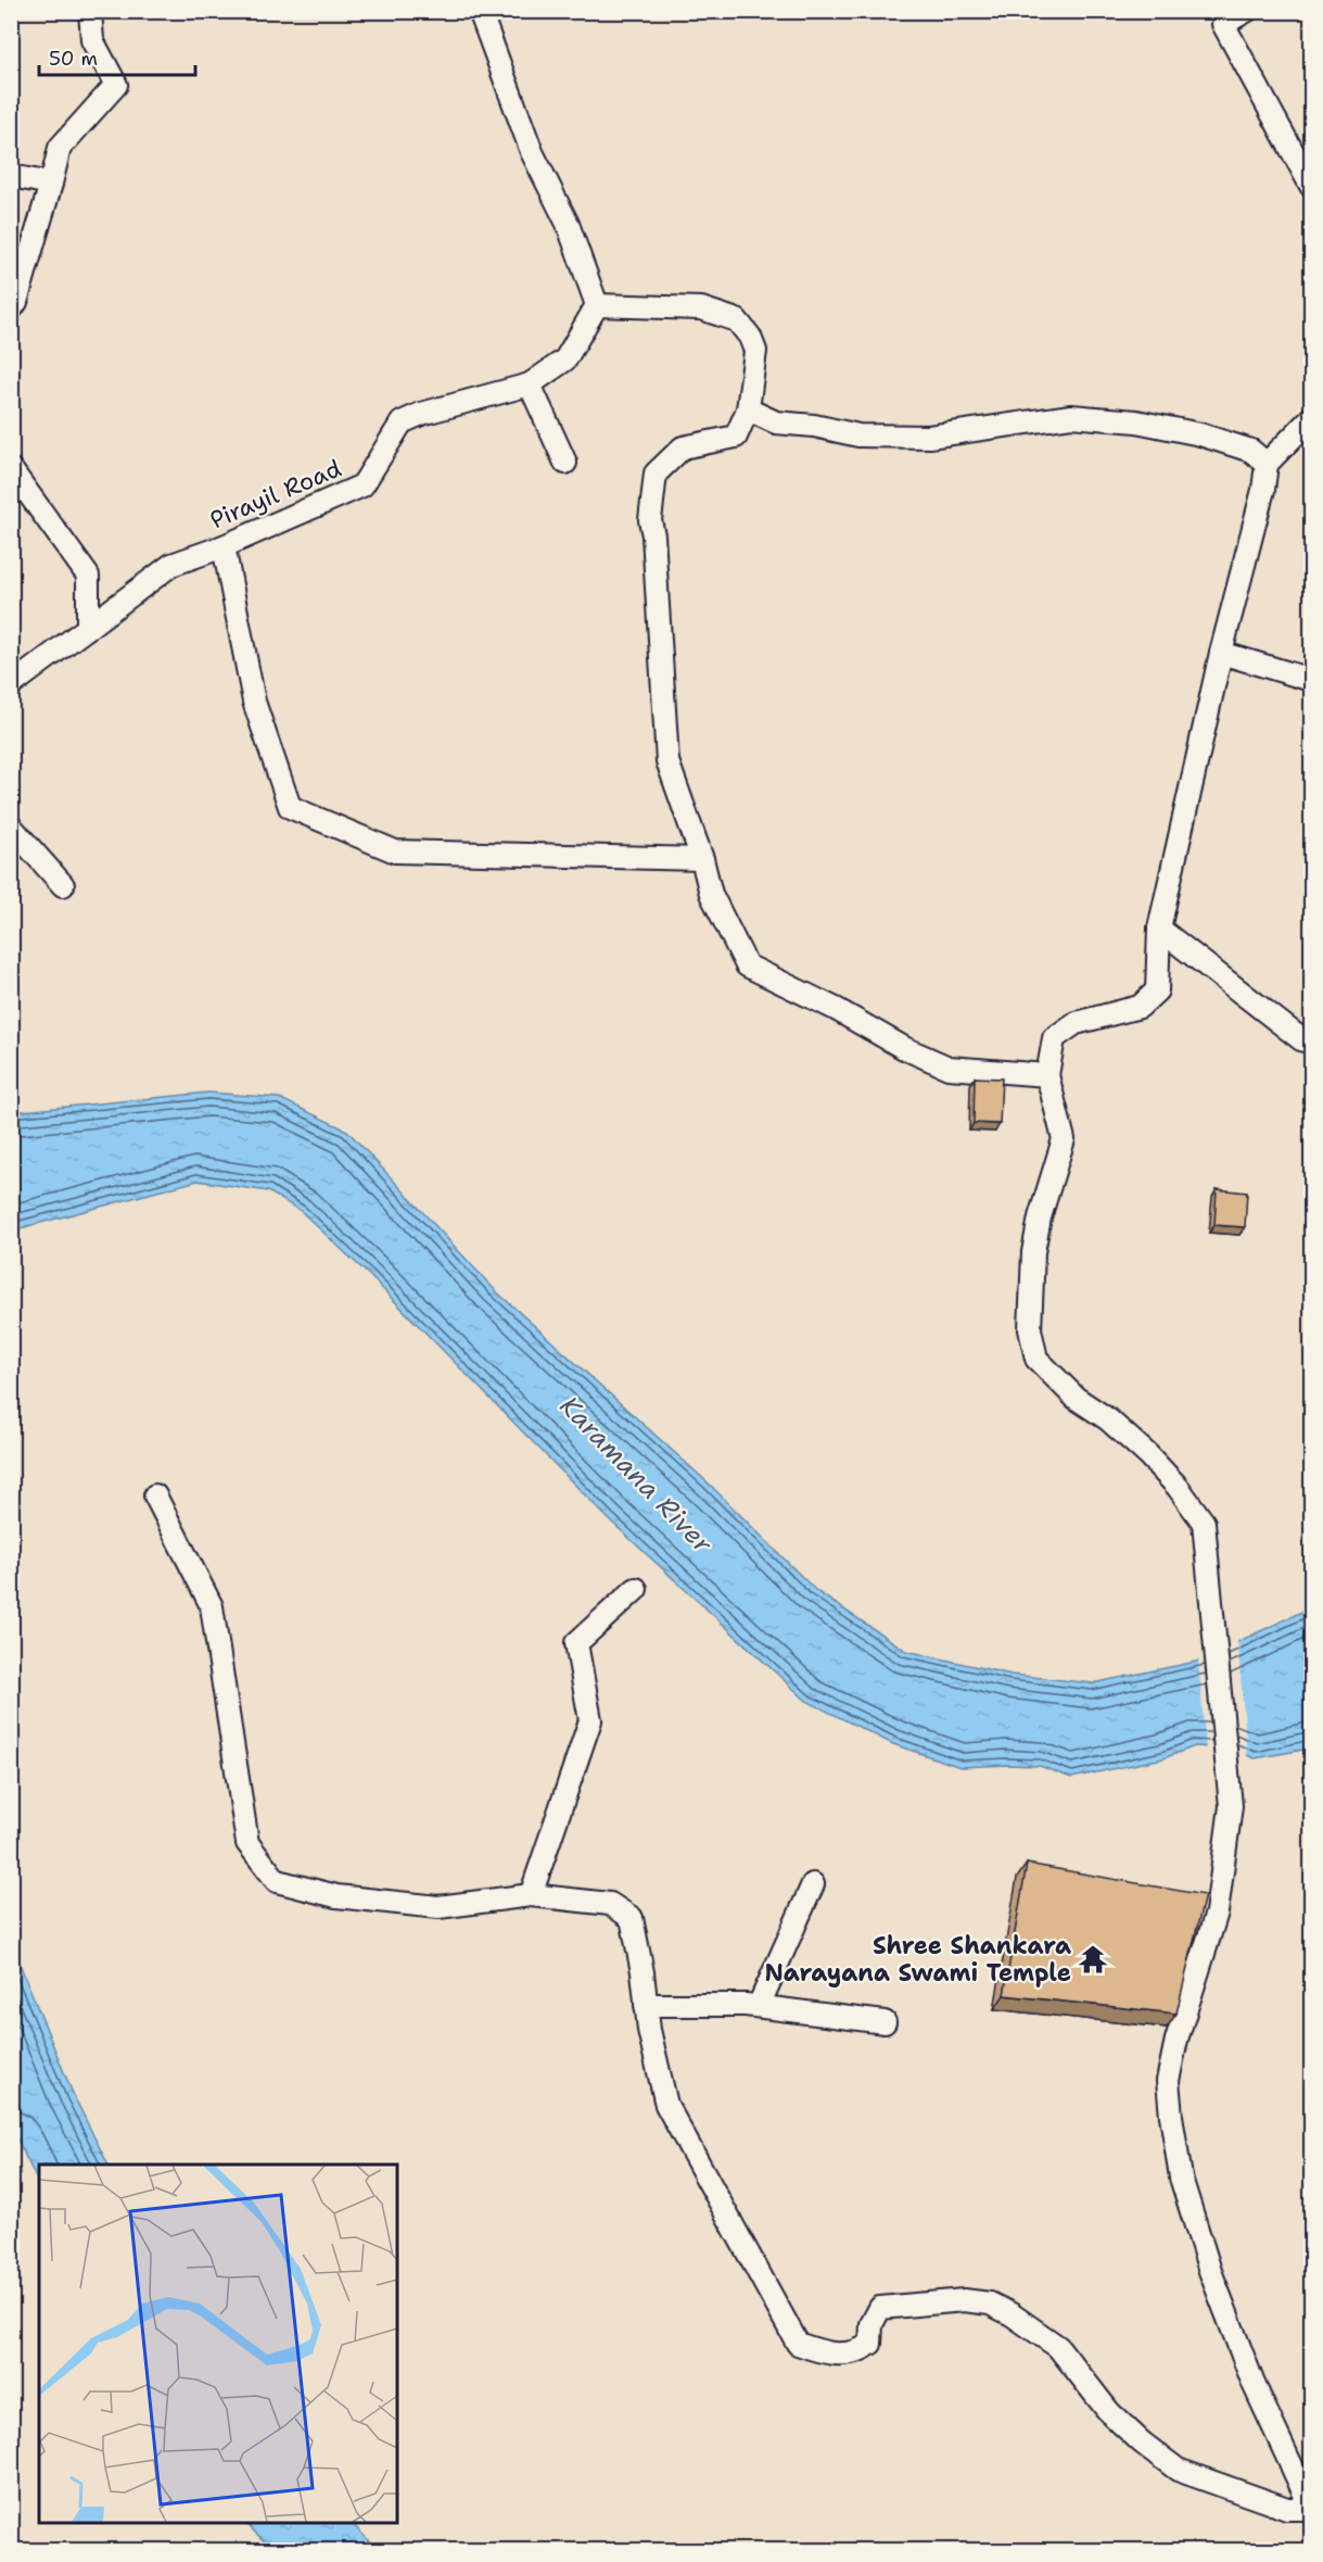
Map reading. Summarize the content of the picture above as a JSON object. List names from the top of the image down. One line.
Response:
{"streets":{"street":["Pirayil Road"]},"water":["Karamana River"],"places":{"temple":["Shree Shankara Narayana Swami Temple"]},"scale_bar":"50 m"}
